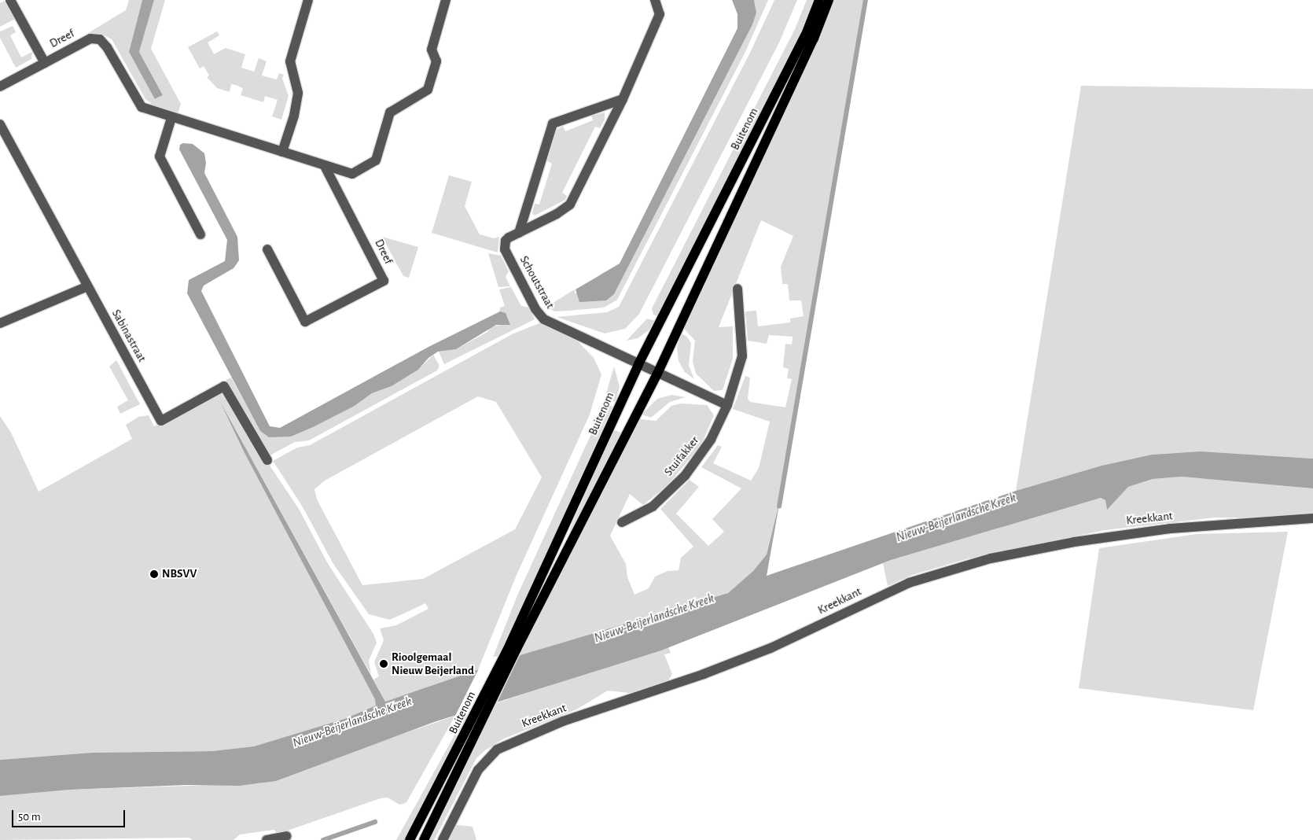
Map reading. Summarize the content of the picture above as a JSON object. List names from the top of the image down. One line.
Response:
{"streets":{"main road":["Buitenom"],"street":["Dreef","Schoutstraat","Sabinastraat","Stuifakker","Kreekkant"]},"crossings":[["Buitenom","Schoutstraat"]],"water":["Nieuw-Beijerlandsche Kreek"],"places":["NBSVV","Rioolgemaal Nieuw Beijerland"],"scale_bar":"50 m"}
